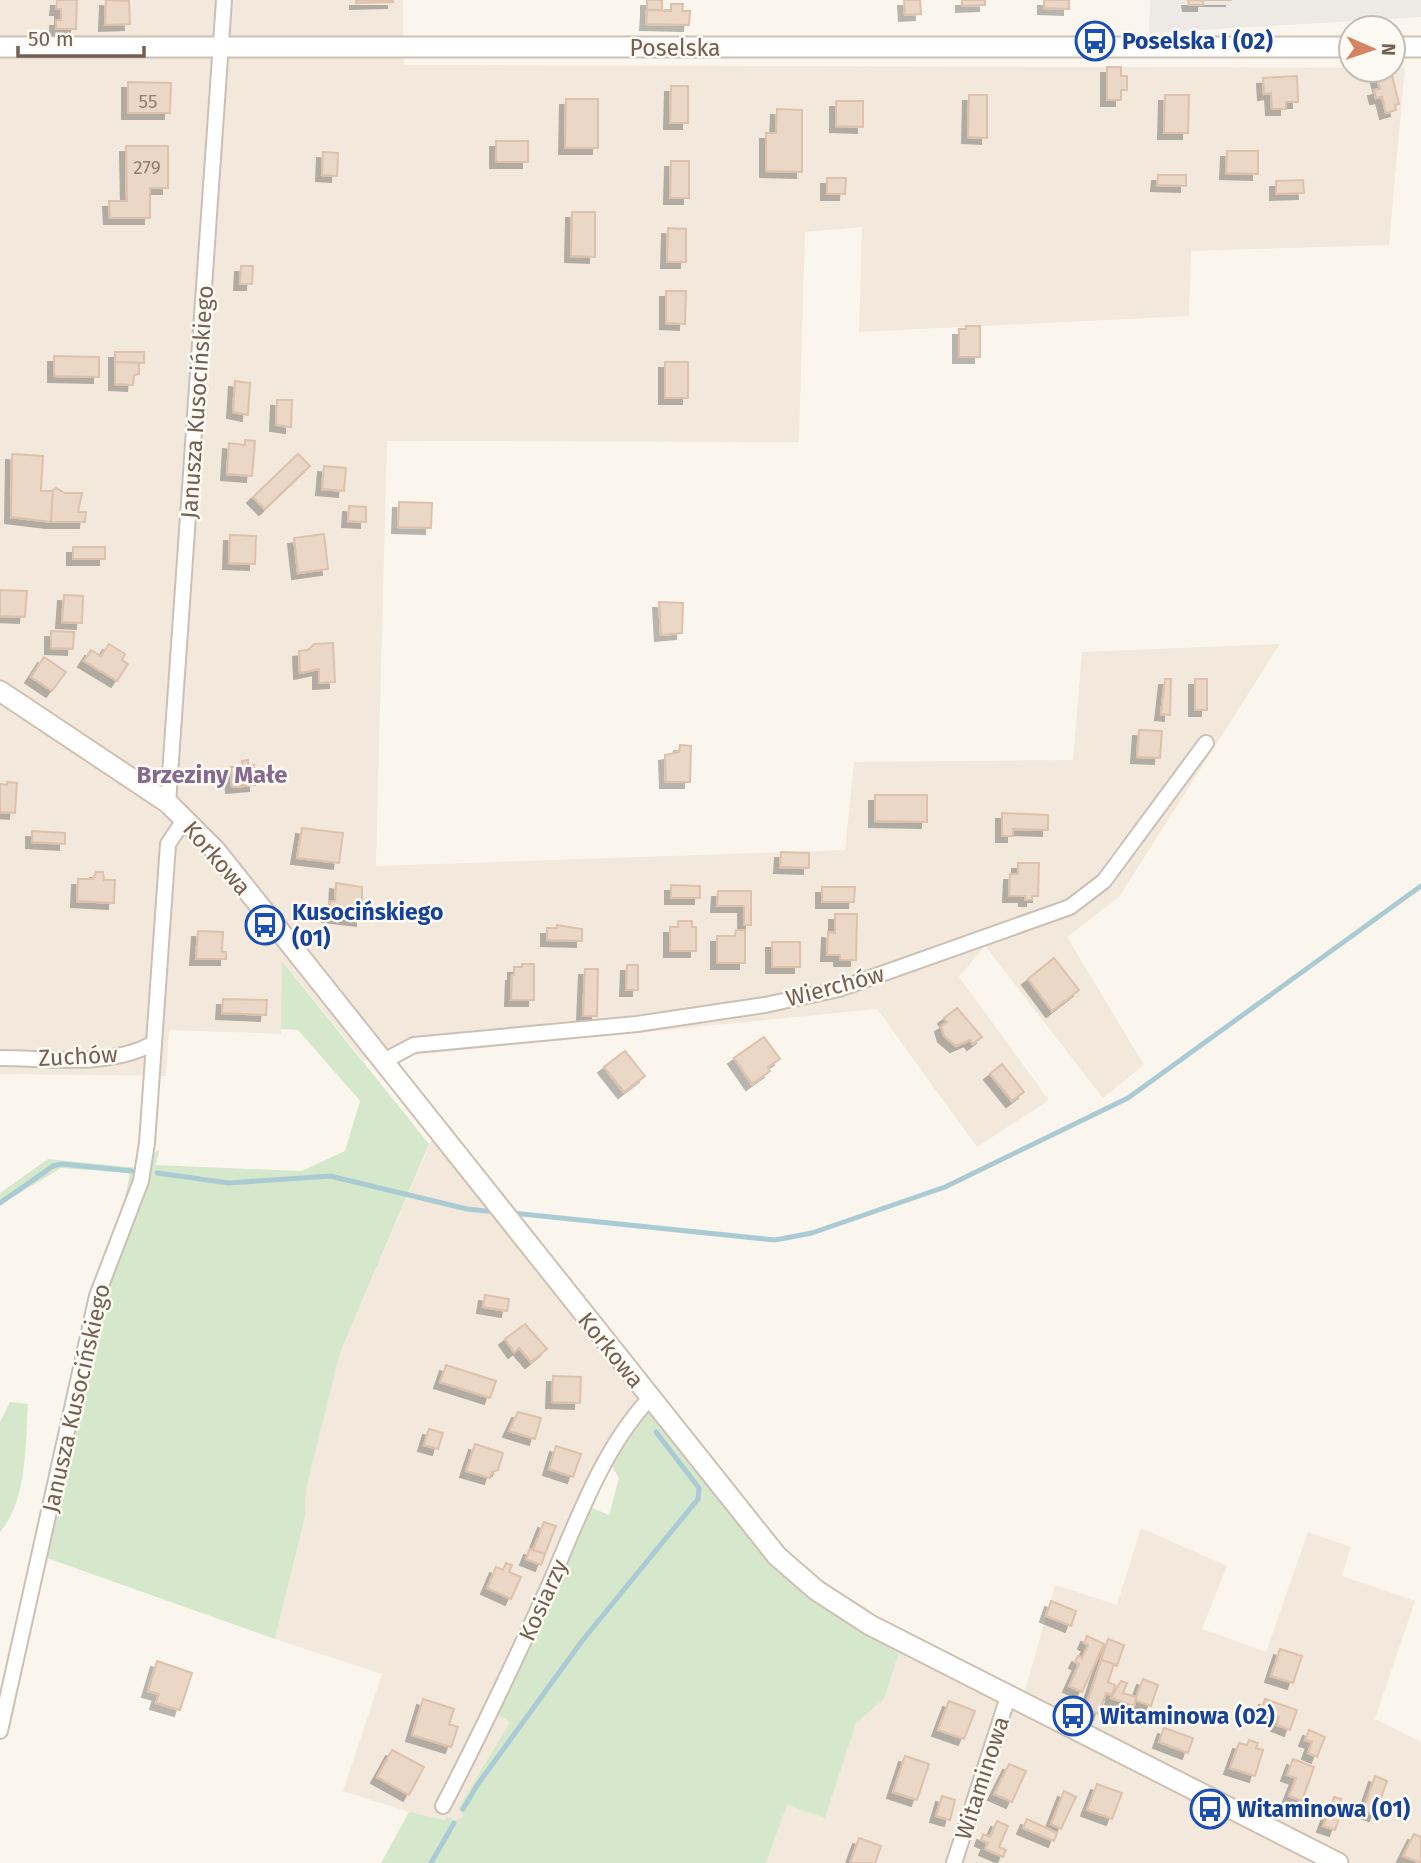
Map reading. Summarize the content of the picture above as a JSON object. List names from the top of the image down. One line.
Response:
{"streets":{"street":["Poselska","Janusza Kusocińskiego","Korkowa","Wierchów","Zuchów","Kosiarzy","Witaminowa"]},"crossings":[["Poselska","Janusza Kusocińskiego"],["Janusza Kusocińskiego","Korkowa"],["Janusza Kusocińskiego","Zuchów"],["Korkowa","Wierchów"],["Korkowa","Kosiarzy"],["Korkowa","Witaminowa"]],"districts":["Brzeziny Małe"],"places":{"bus stop":["Poselska I (02)","Kusocińskiego (01)","Witaminowa (02)","Witaminowa (01)"]},"house_numbers":["55","279"],"scale_bar":"50 m","north":"right"}
